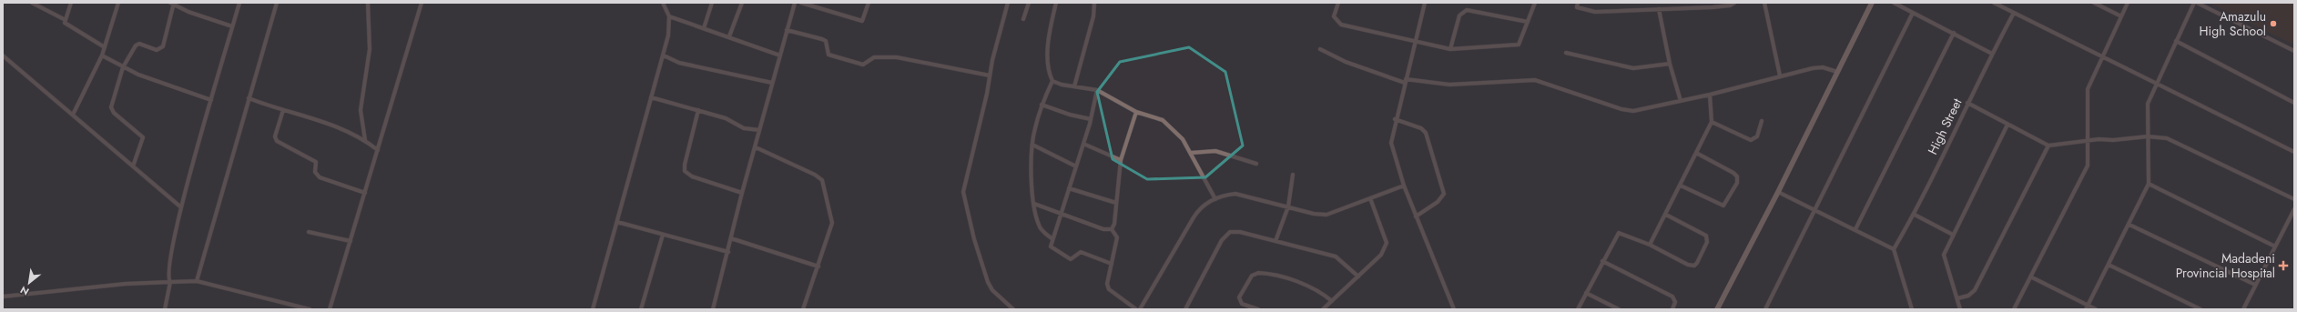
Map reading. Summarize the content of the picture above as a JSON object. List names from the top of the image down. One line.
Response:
{"streets":{"street":["High Street"]},"places":{"other":["Amazulu High School"],"health":["Madadeni Provincial Hospital"]},"north":"bottom left"}
